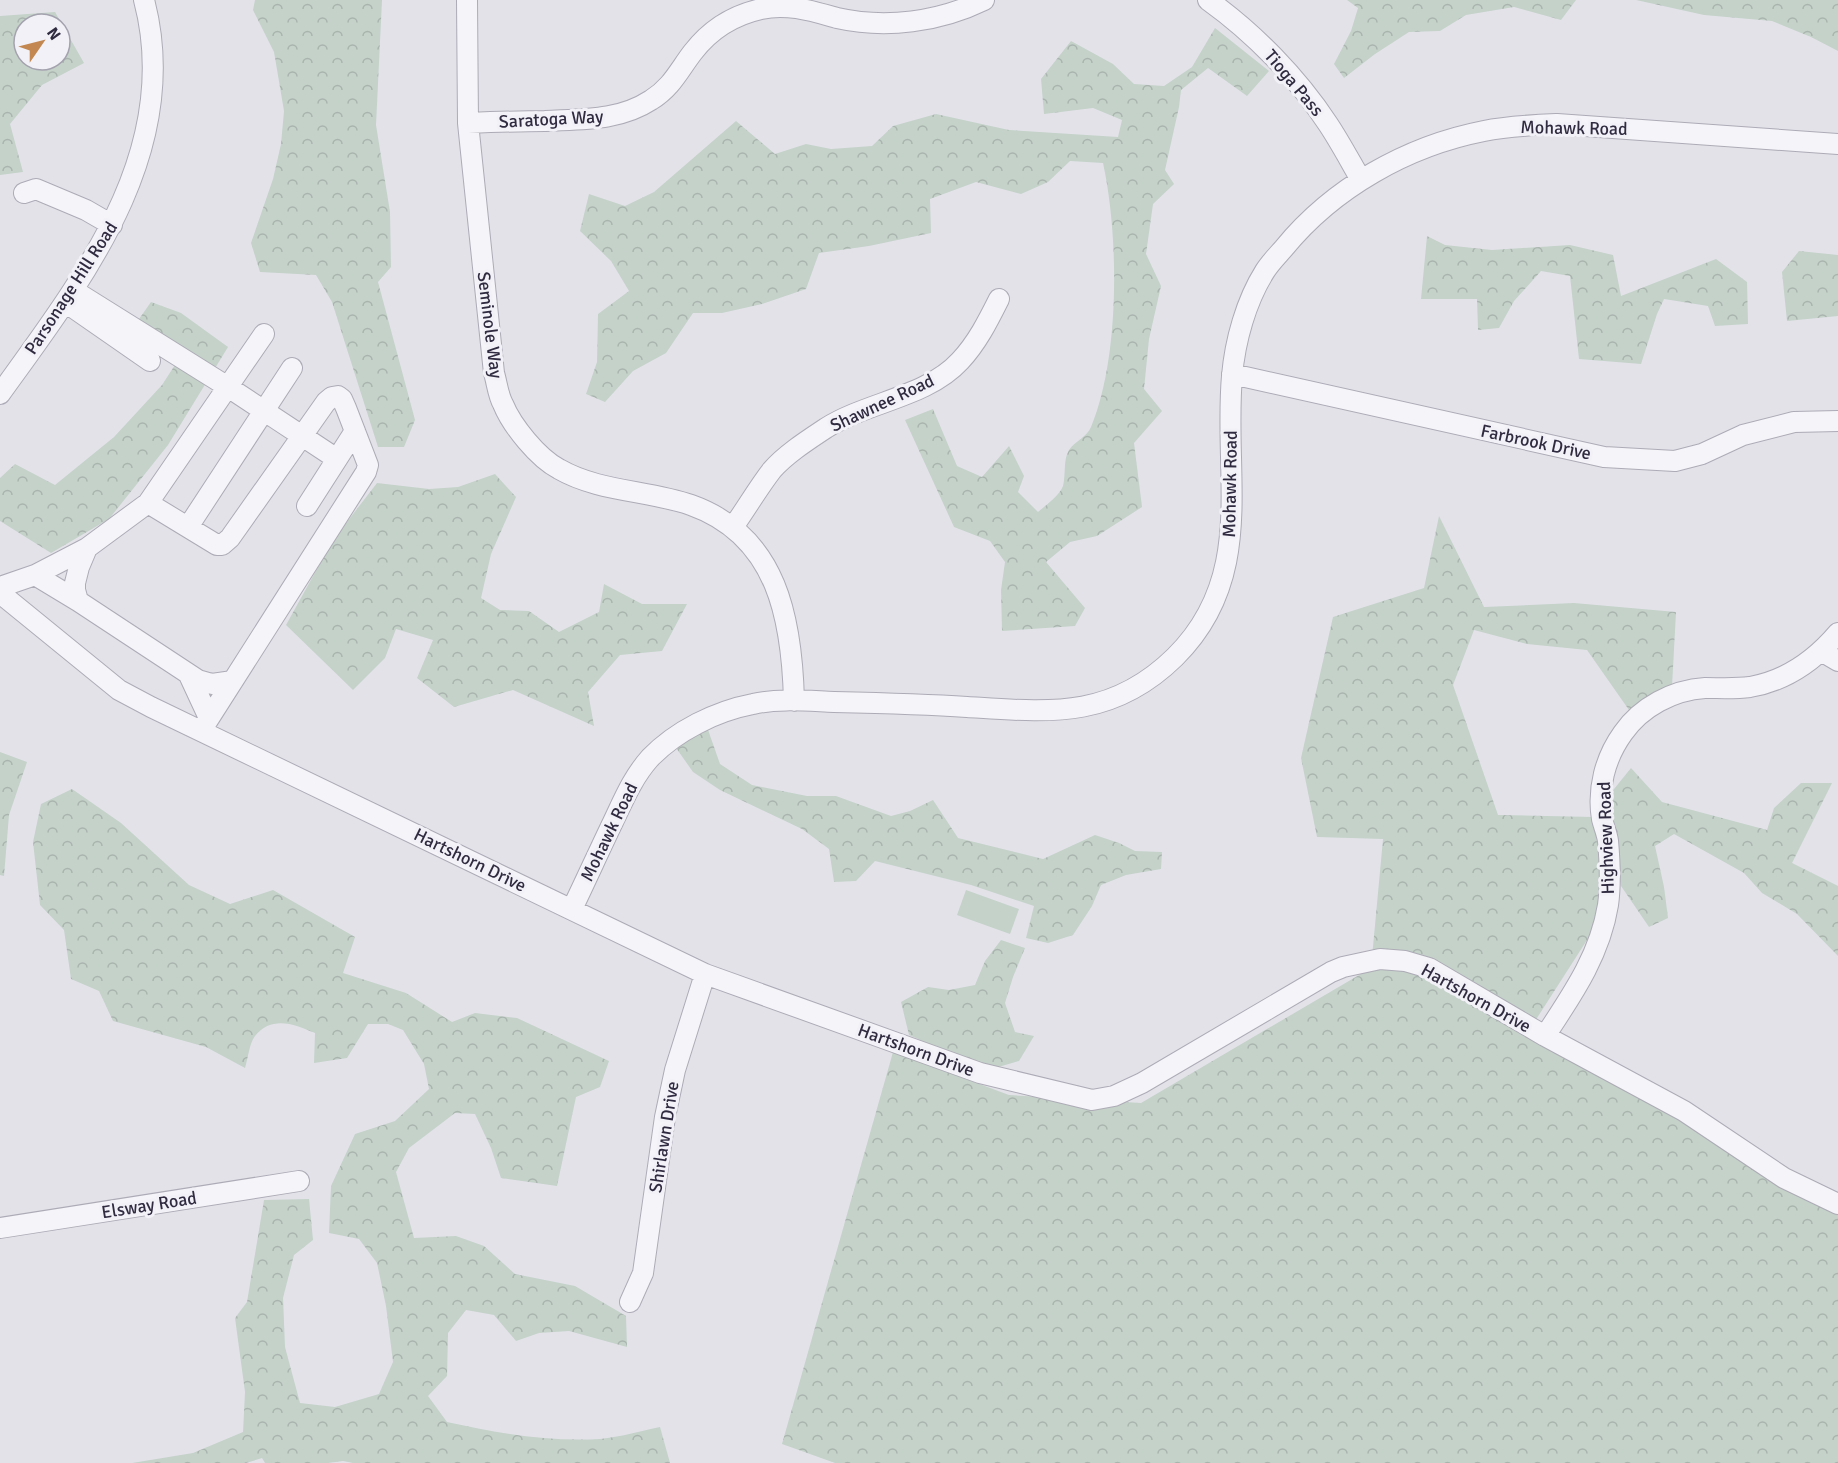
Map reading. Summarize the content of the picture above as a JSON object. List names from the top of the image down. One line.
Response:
{"streets":{"street":["Tioga Pass","Saratoga Way","Mohawk Road","Parsonage Hill Road","Seminole Way","Shawnee Road","Farbrook Drive","Highview Road","Hartshorn Drive","Shirlawn Drive","Elsway Road"]},"crossings":[["Tioga Pass","Mohawk Road"],["Saratoga Way","Seminole Way"],["Mohawk Road","Seminole Way"],["Mohawk Road","Farbrook Drive"],["Mohawk Road","Hartshorn Drive"],["Seminole Way","Shawnee Road"],["Highview Road","Hartshorn Drive"],["Hartshorn Drive","Shirlawn Drive"]],"north":"top right"}
